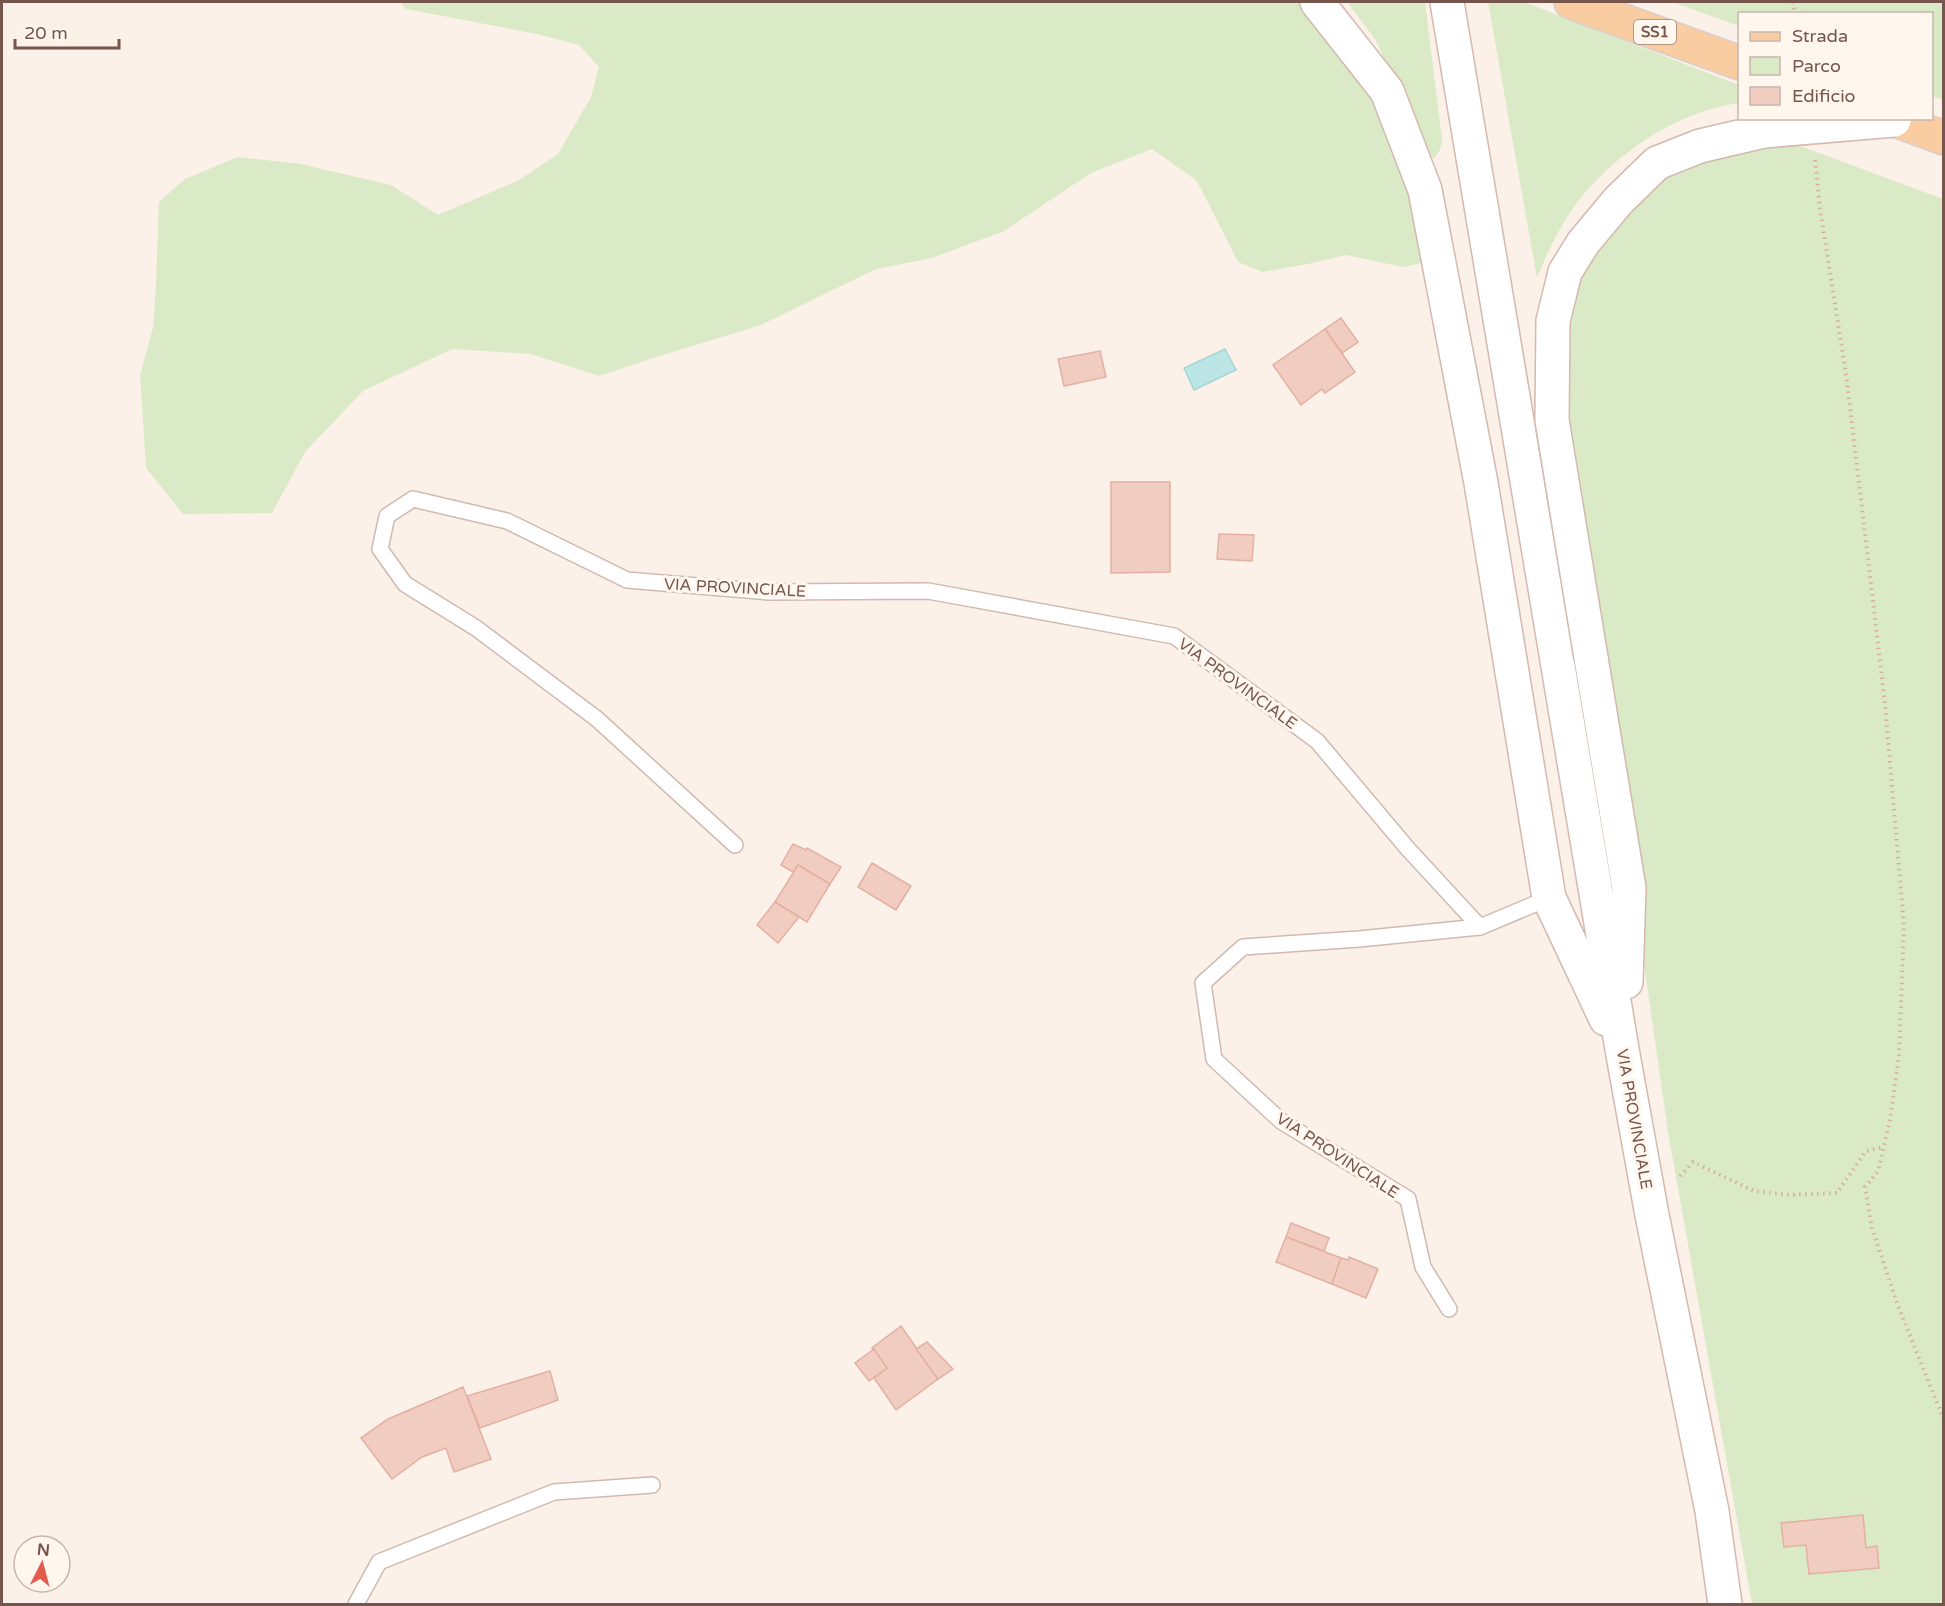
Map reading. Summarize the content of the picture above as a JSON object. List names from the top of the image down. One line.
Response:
{"streets":{"main road":["SS1","VIA PROVINCIALE"]},"legend":["Strada","Parco","Edificio"],"scale_bar":"20 m","north":"top"}
